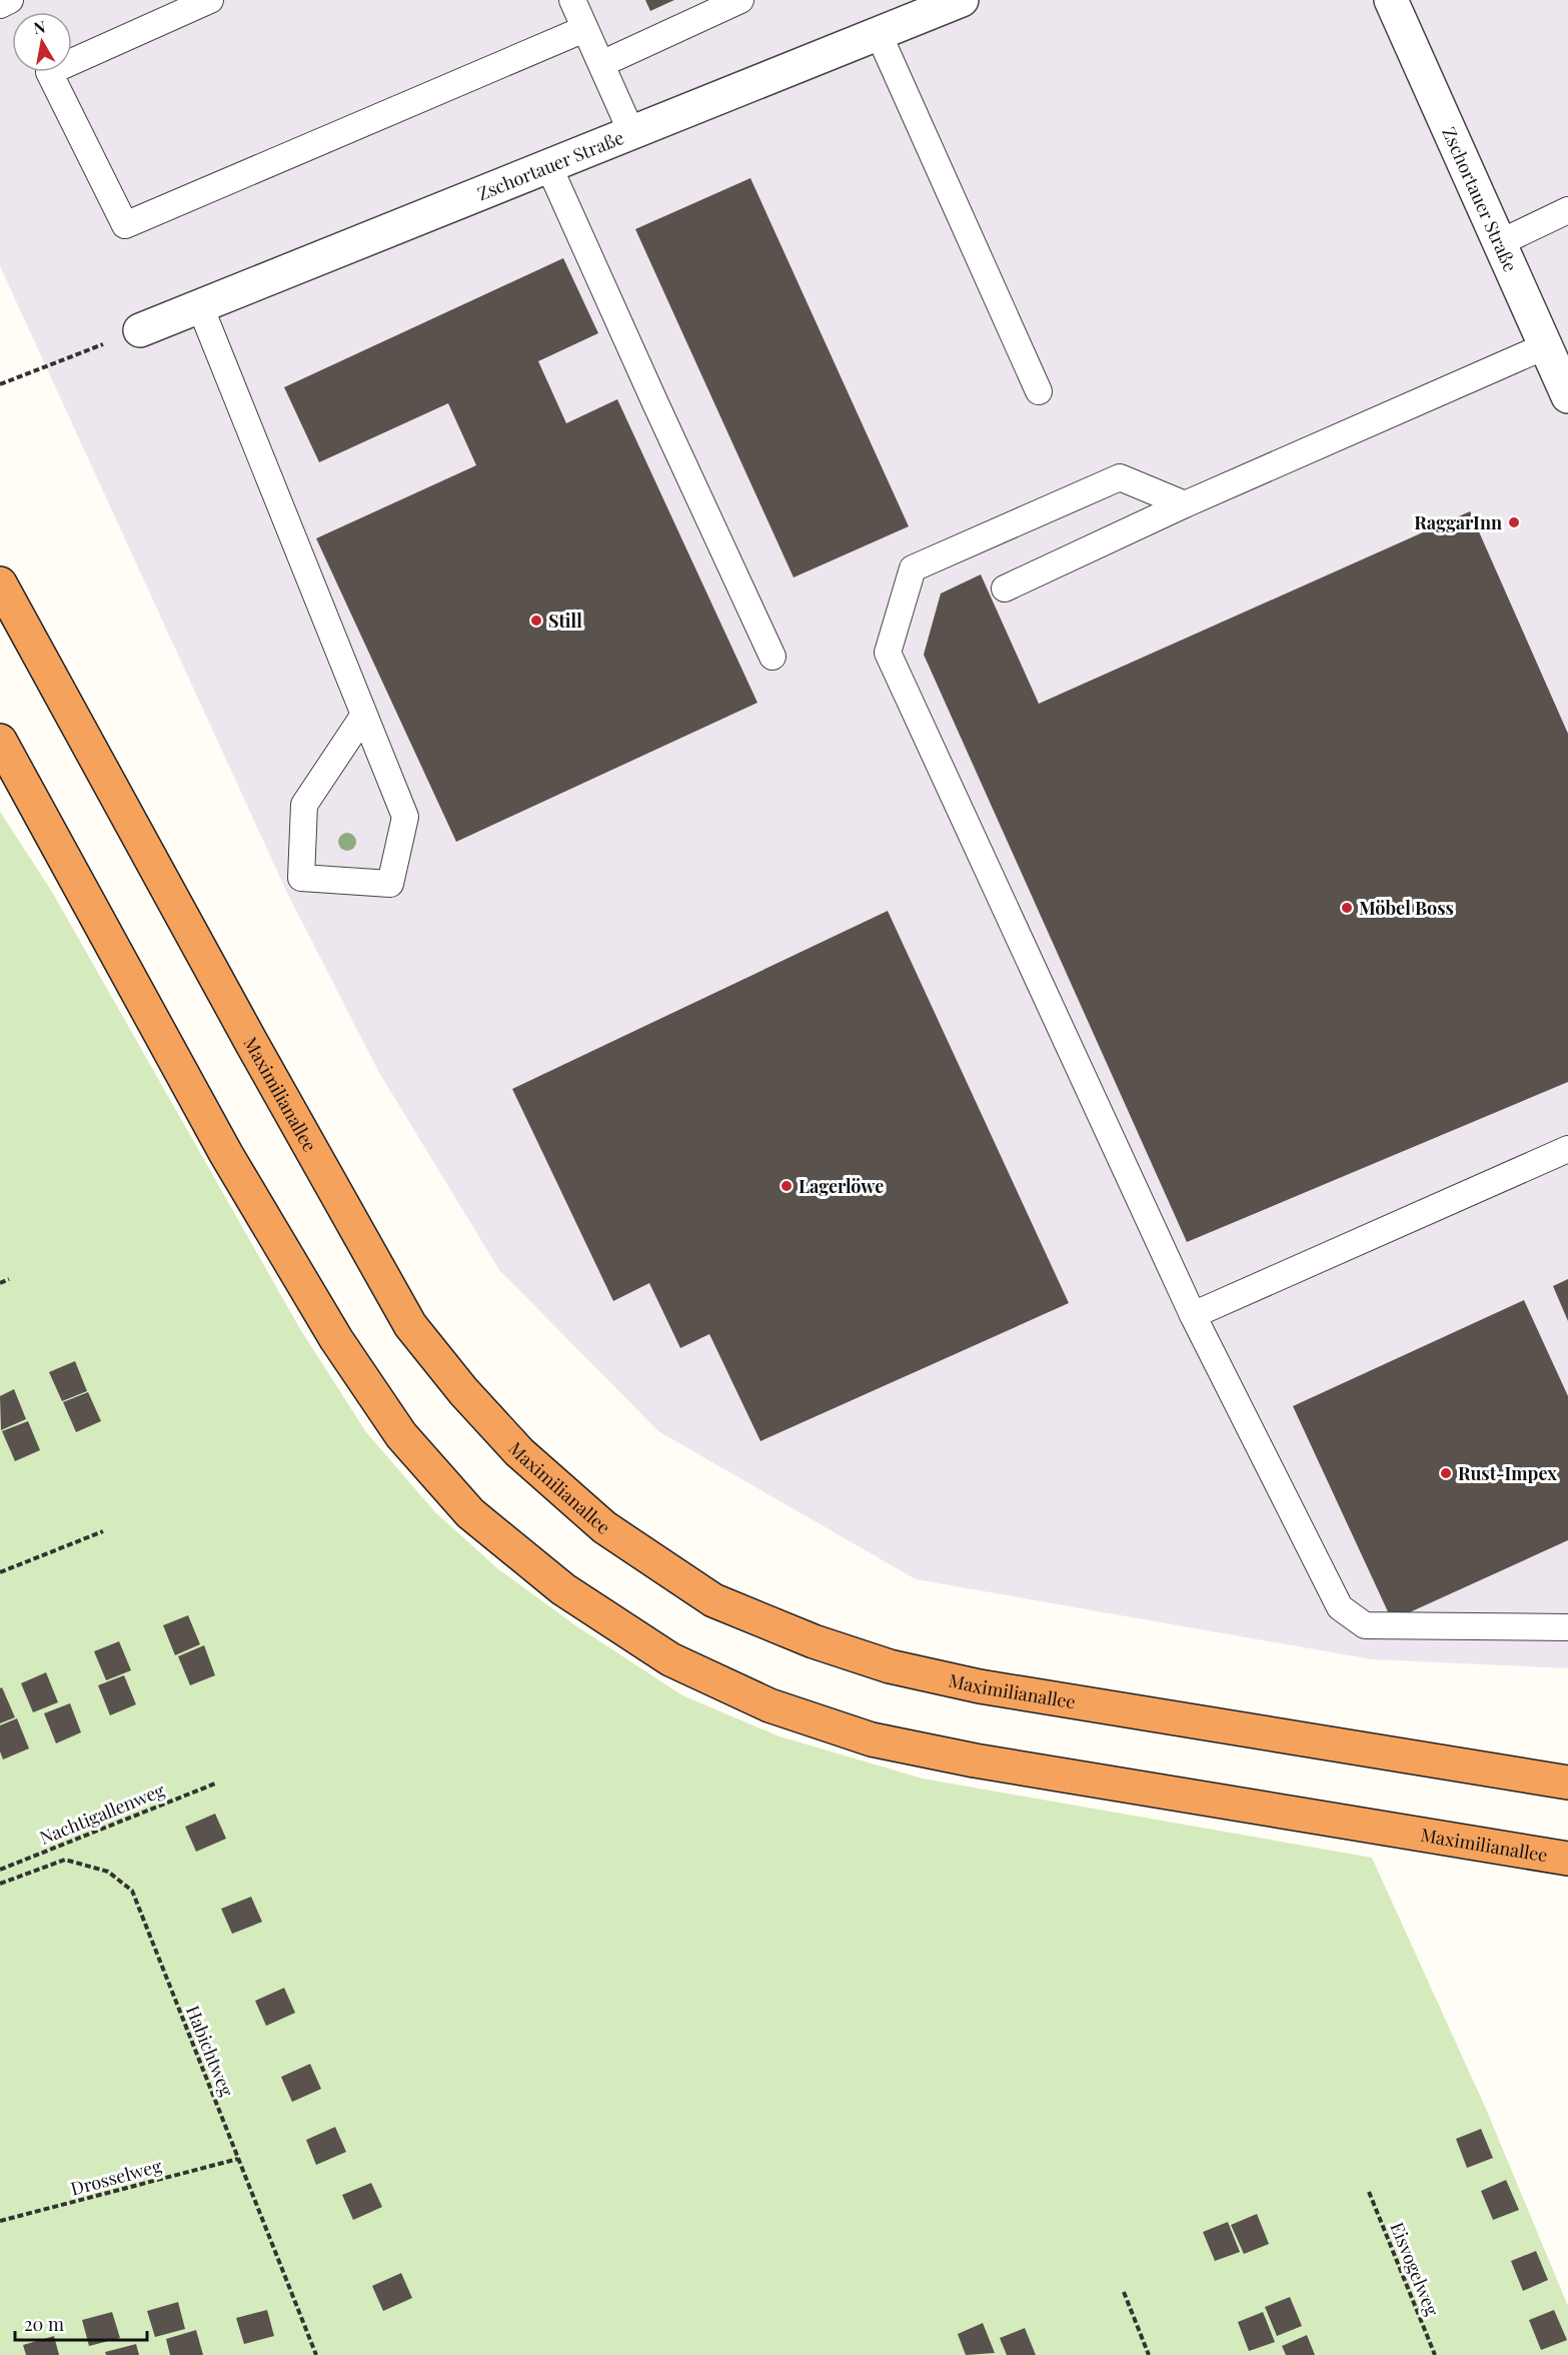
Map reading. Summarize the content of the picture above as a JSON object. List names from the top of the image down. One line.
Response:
{"streets":{"highway":["Maximilianallee"],"street":["Zschortauer Straße"],"path":["Nachtigallenweg","Habichtweg","Drosselweg","Eisvogelweg"]},"crossings":[["Habichtweg","Drosselweg"]],"places":["RaggarInn","Still","Möbel Boss","Lagerlöwe","Rust-Impex"],"scale_bar":"20 m","north":"top"}
